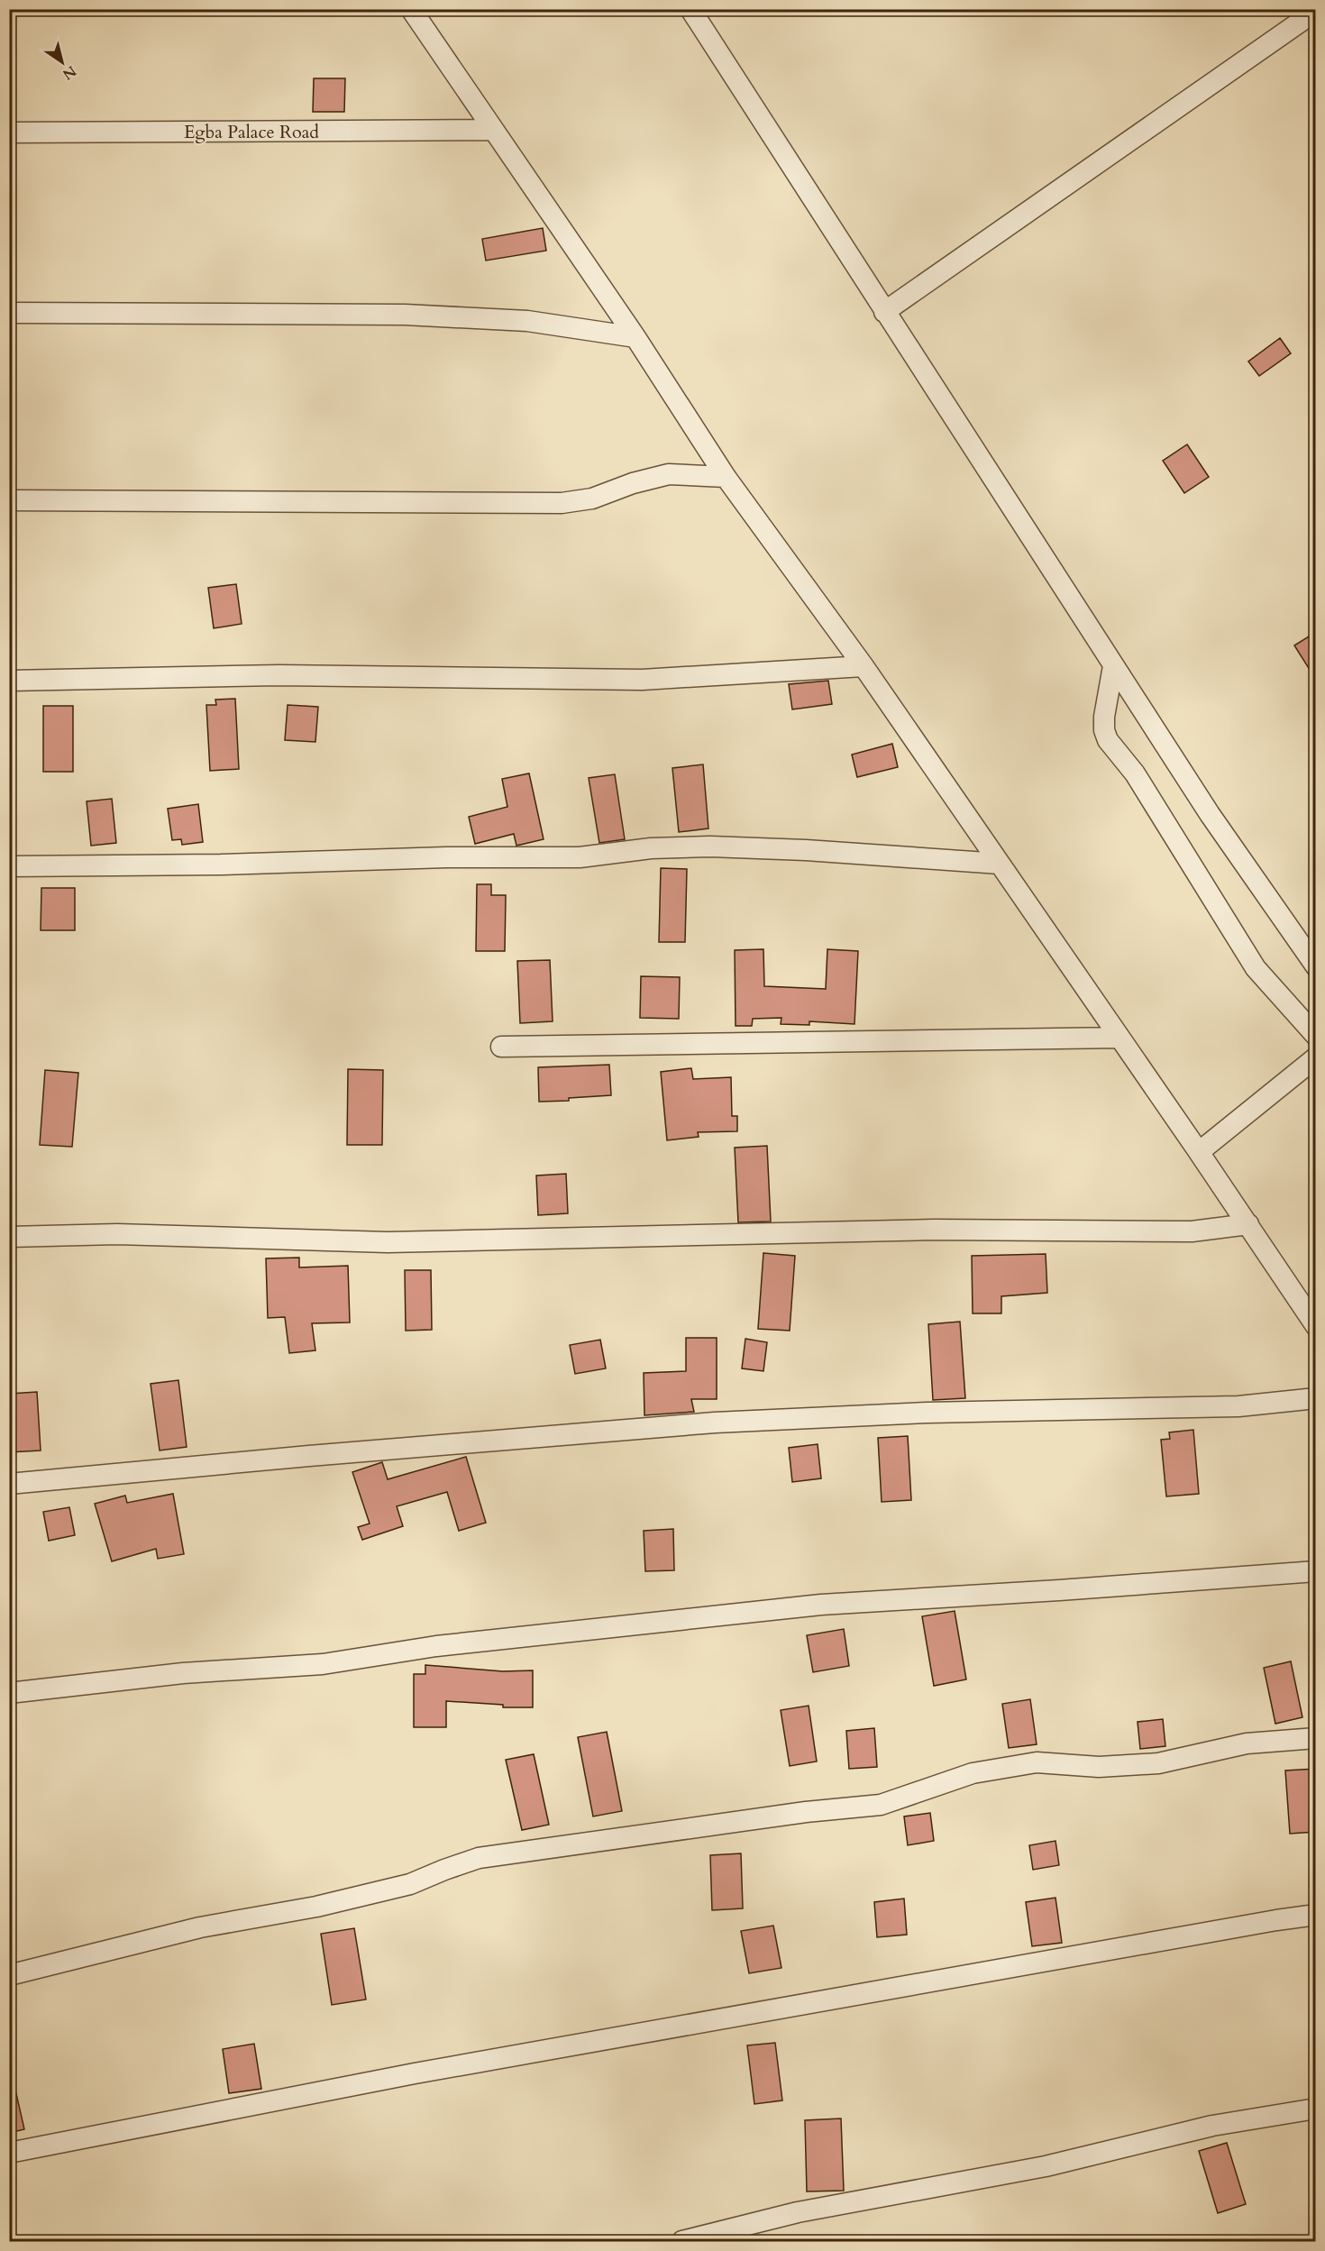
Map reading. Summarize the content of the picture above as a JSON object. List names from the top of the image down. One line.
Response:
{"streets":{"street":["Egba Palace Road"]},"north":"bottom right"}
